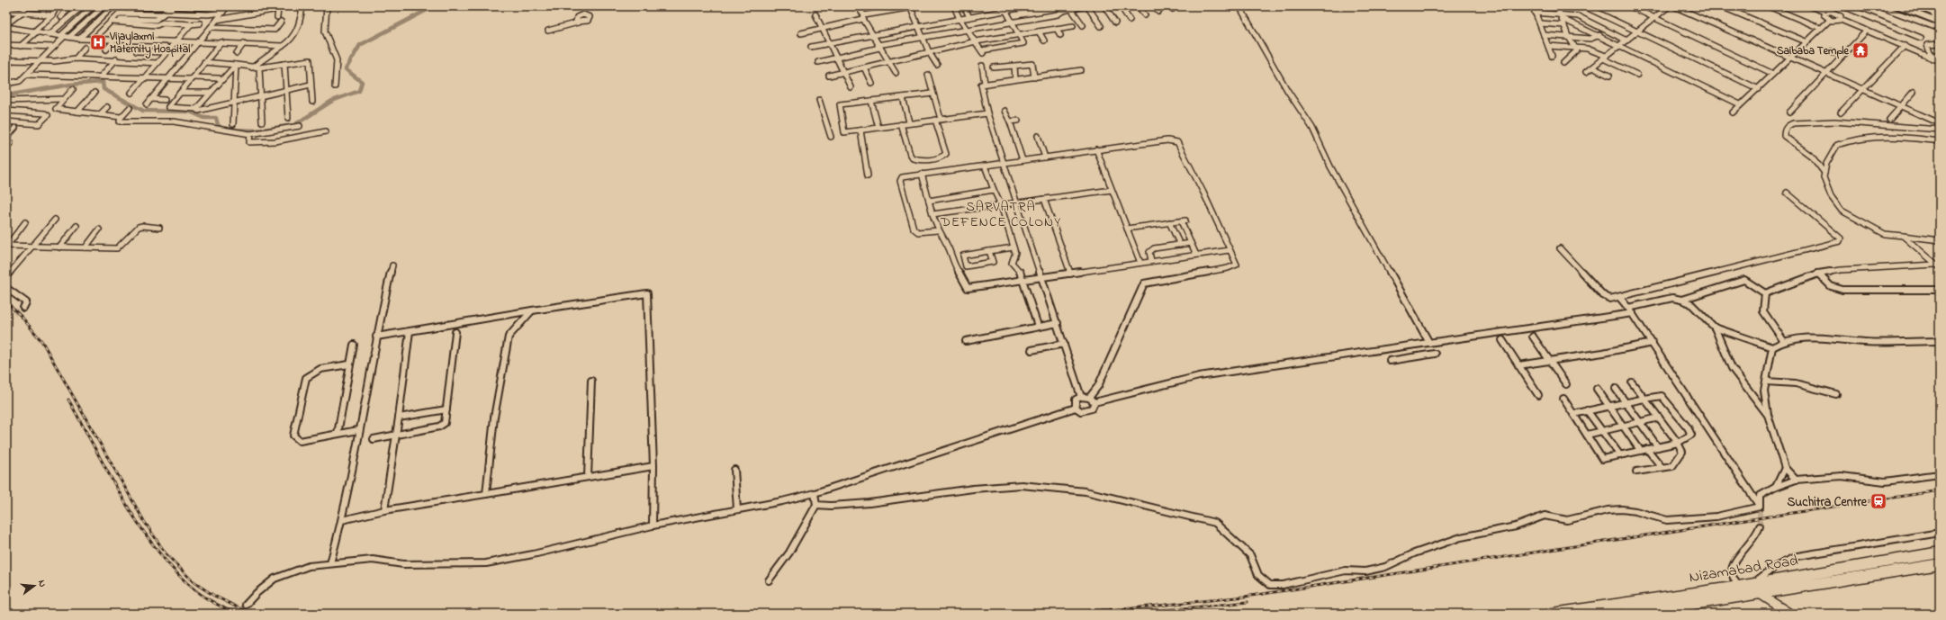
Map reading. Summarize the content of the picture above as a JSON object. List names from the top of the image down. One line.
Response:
{"streets":{"highway":["Nizamabad Road"]},"districts":["SARVATRA DEFENCE COLONY"],"places":{"hospital":["Vijaylaxmi Maternity Hospital"],"temple":["Saibaba Temple"],"station":["Suchitra Centre"]},"north":"right"}
